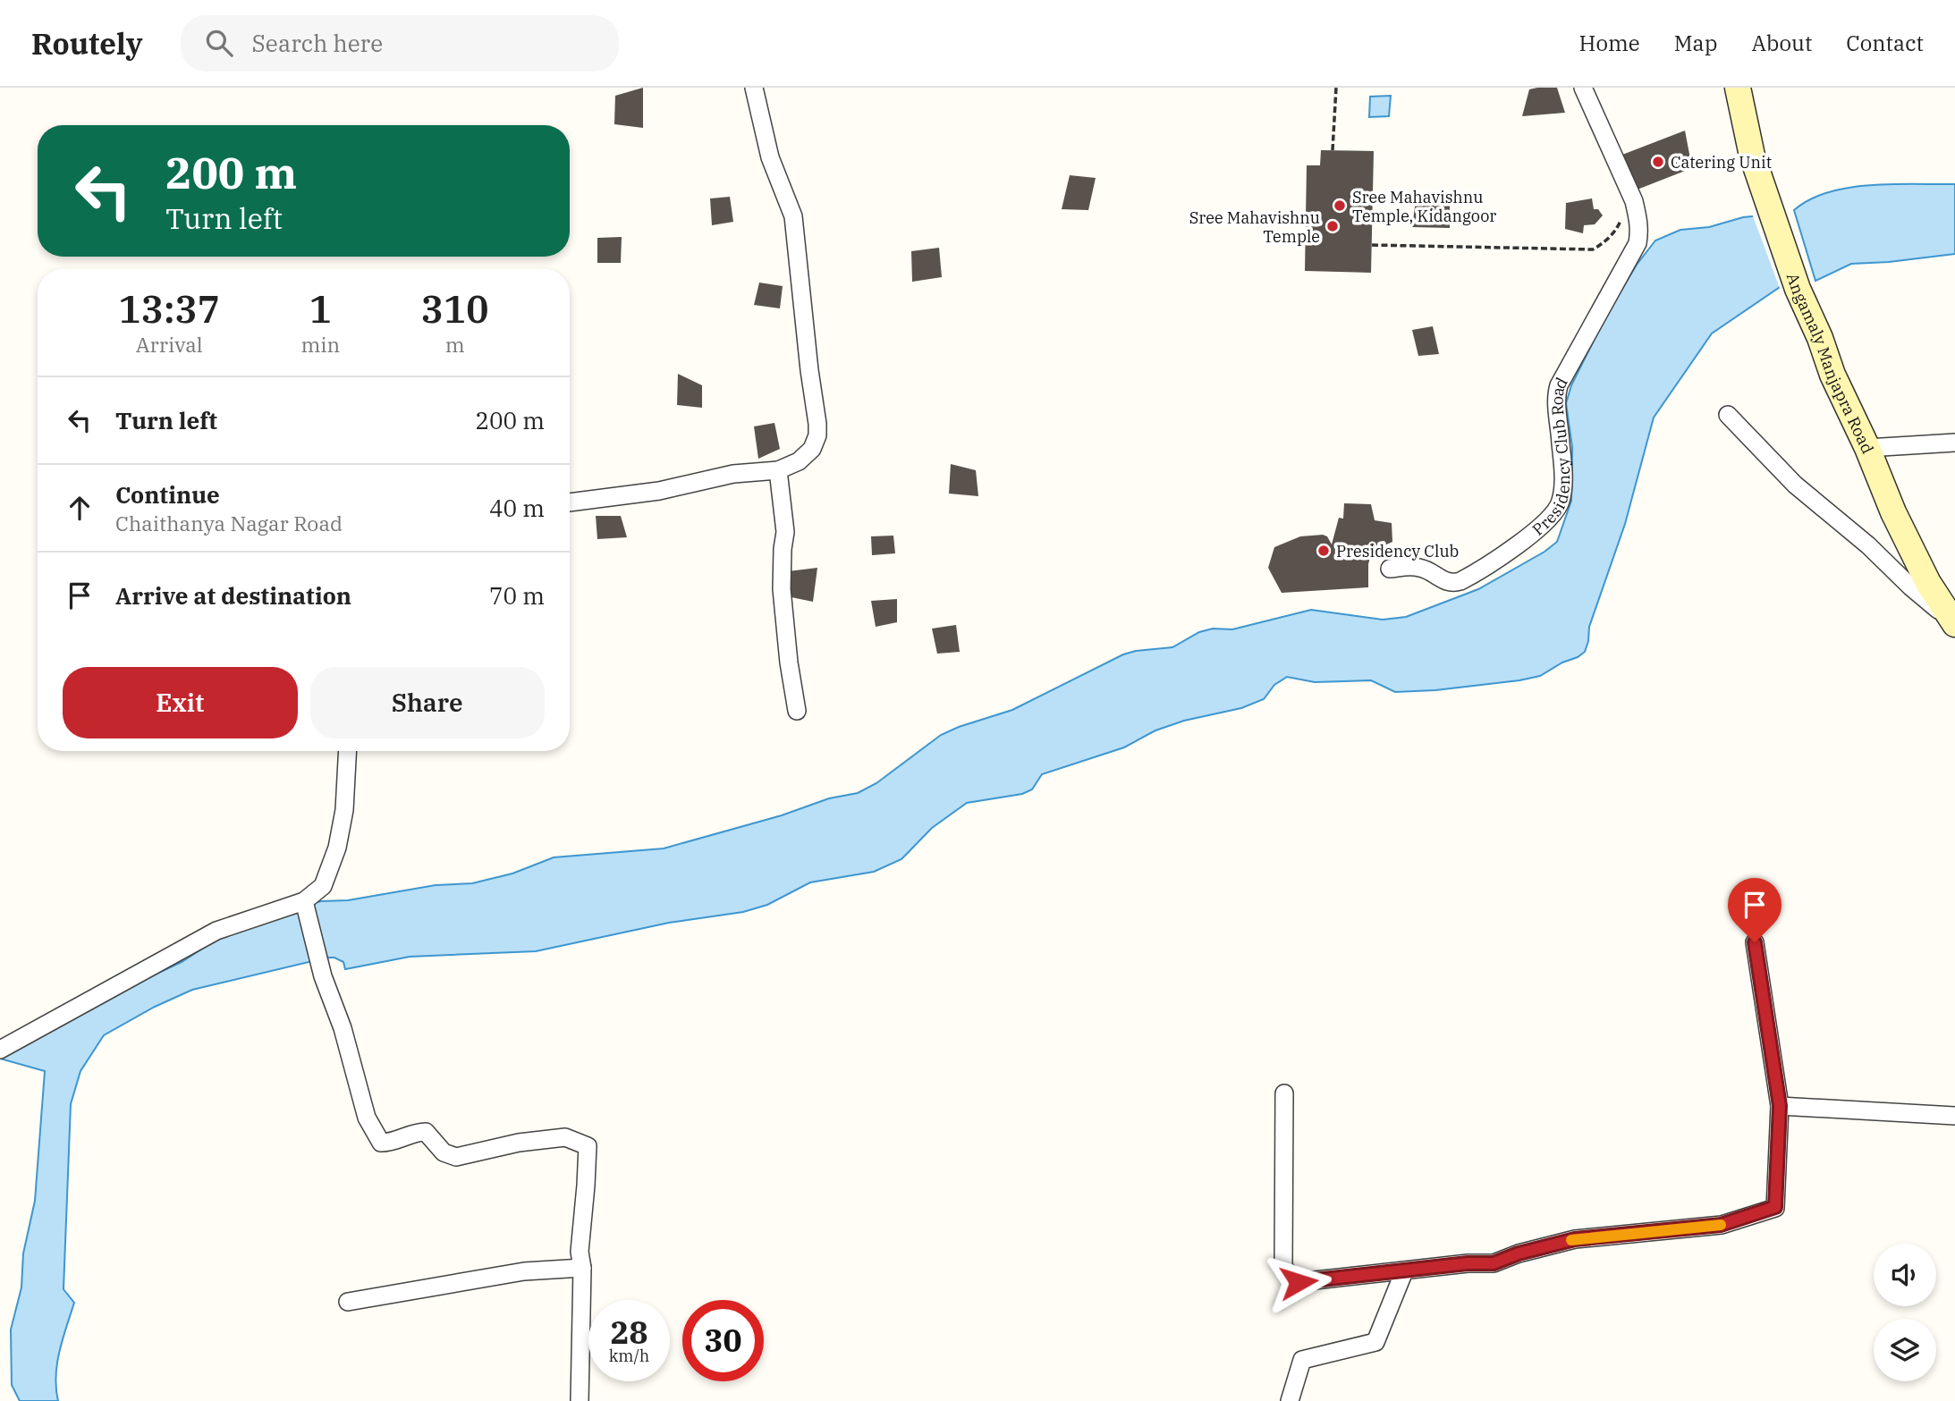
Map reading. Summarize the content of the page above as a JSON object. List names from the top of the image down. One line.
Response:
{"streets":{"main road":["Angamaly Manjapra Road"],"street":["Presidency Club Road"]},"places":["Catering Unit","Sree Mahavishnu Temple, Kidangoor","Sree Mahavishnu Temple","Presidency Club"],"page":{"header":"Routely","search":"Search here","nav":["Home","Map","About","Contact"],"turn":["200 m","Turn left"],"eta":["13:37","Arrival","1","min","310","m"],"list":[{"name":"Turn left","value":"200 m"},{"name":"Continue","note":"Chaithanya Nagar Road","value":"40 m"},{"name":"Arrive at destination","value":"70 m"}],"buttons":["Exit","Share"],"speed":"28 km/h","limit":"30"}}
